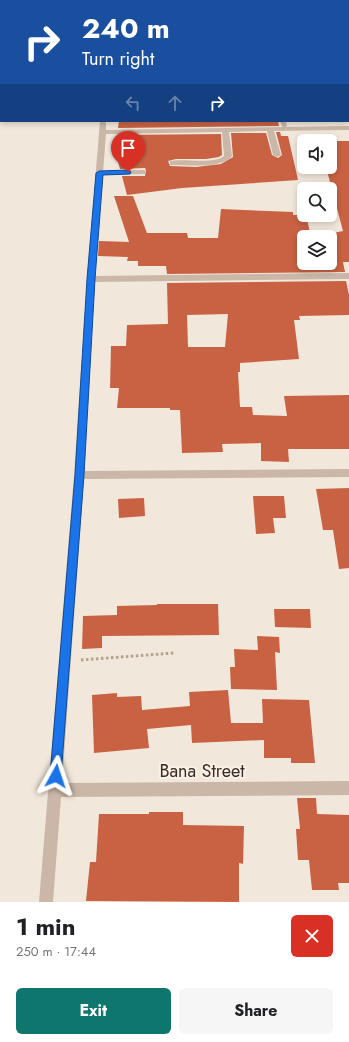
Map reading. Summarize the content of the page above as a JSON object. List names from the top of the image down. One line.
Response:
{"streets":{"street":["Bana Street"]},"page":{"turn":["240 m","Turn right"],"heading":["1 min","250 m · 17:44"],"buttons":["Exit","Share"]}}
